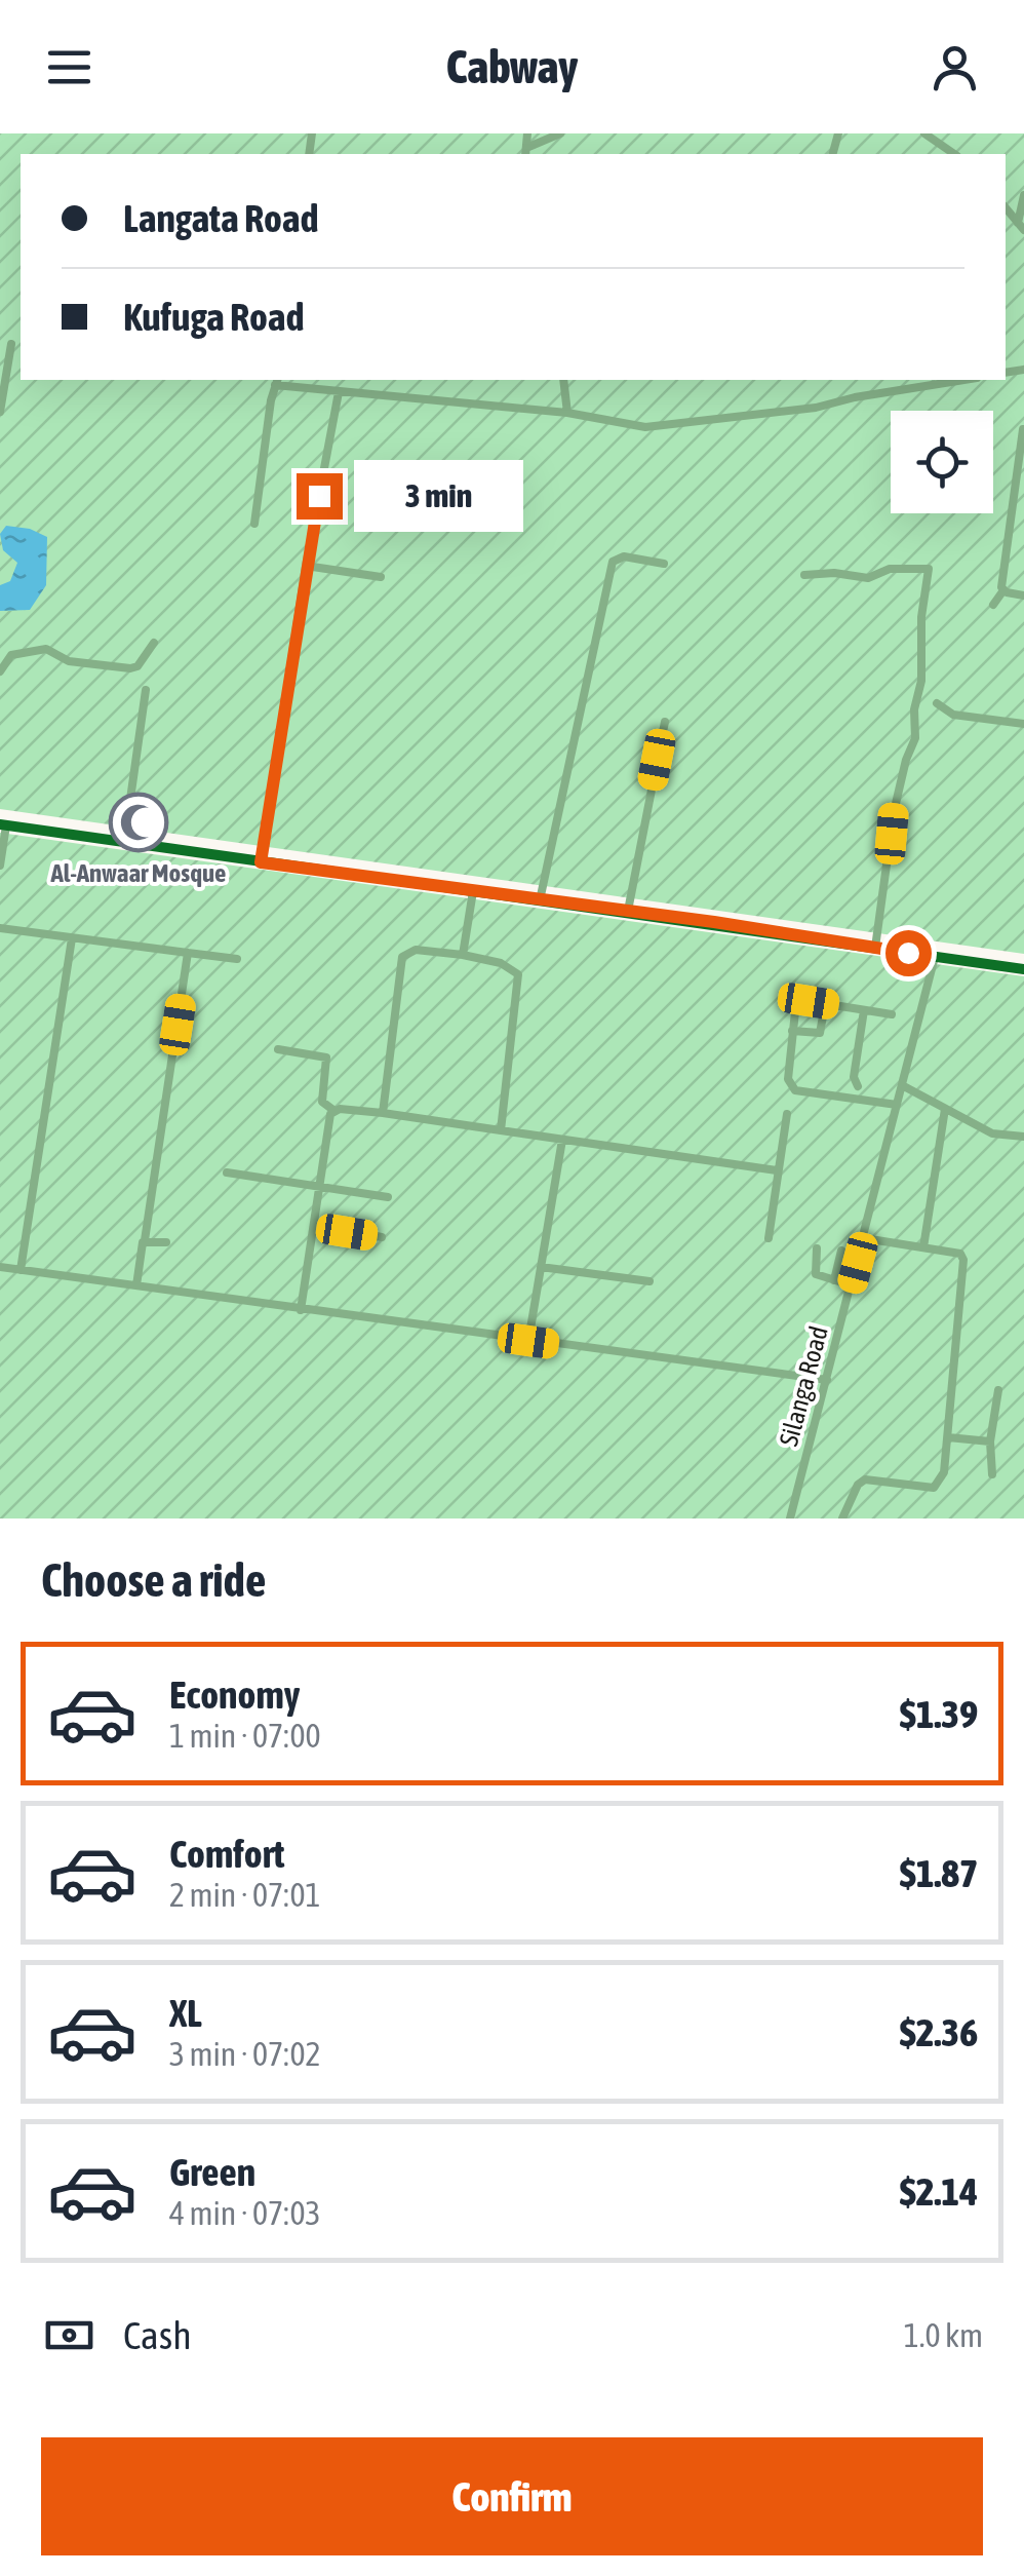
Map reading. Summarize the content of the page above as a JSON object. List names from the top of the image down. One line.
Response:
{"streets":{"street":["Silanga Road"]},"places":{"mosque":["Al-Anwaar Mosque"]},"page":{"header":"Cabway","banner":["Langata Road","Kufuga Road"],"bubble":"3 min","heading":"Choose a ride","list":[{"name":"Economy","note":"1 min · 07:00","value":"$1.39"},{"name":"Comfort","note":"2 min · 07:01","value":"$1.87"},{"name":"XL","note":"3 min · 07:02","value":"$2.36"},{"name":"Green","note":"4 min · 07:03","value":"$2.14"}],"pay":["Cash","1.0 km"],"buttons":"Confirm"}}
